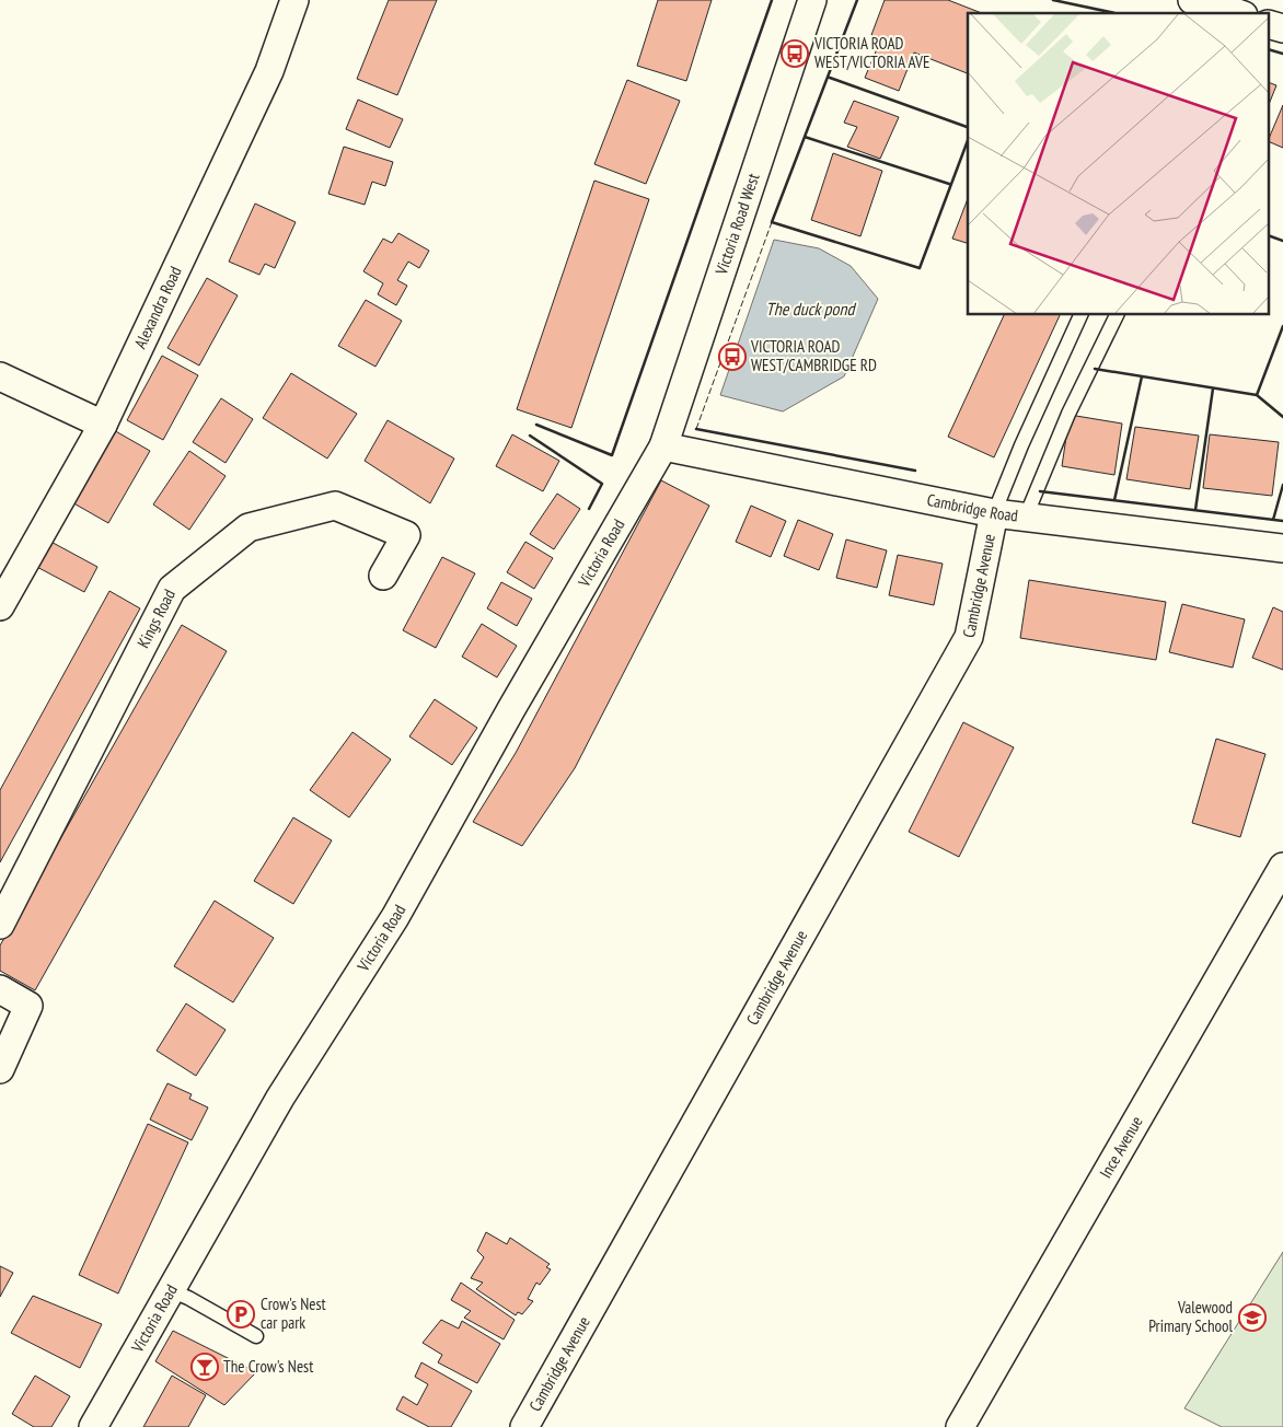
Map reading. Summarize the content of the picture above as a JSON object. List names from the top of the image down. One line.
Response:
{"streets":{"street":["Victoria Road West","Alexandra Road","Cambridge Road","Victoria Road","Cambridge Avenue","Kings Road","Ince Avenue"]},"crossings":[["Victoria Road West","Cambridge Road"],["Victoria Road West","Victoria Road"],["Cambridge Road","Victoria Road"],["Cambridge Road","Cambridge Avenue"]],"water":["The duck pond"],"places":{"bus stop":["VICTORIA ROAD WEST/VICTORIA AVE","VICTORIA ROAD WEST/CAMBRIDGE RD"],"parking":["Crow's Nest car park"],"school or university":["Valewood Primary School"],"bar":["The Crow's Nest"]}}
